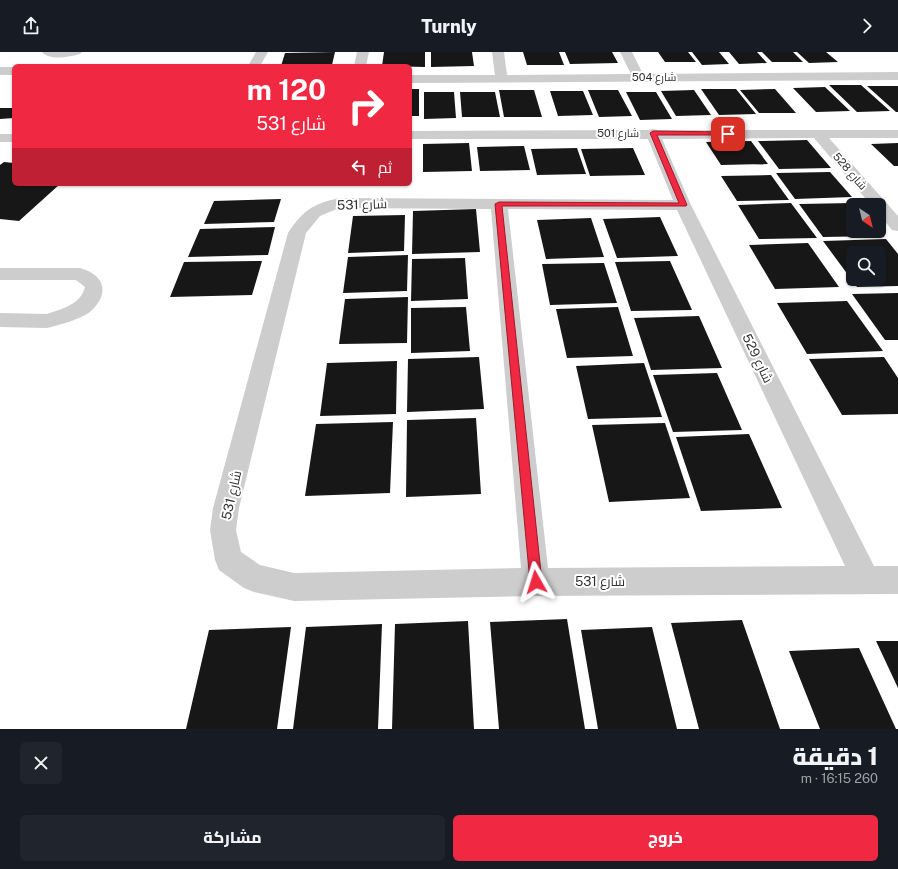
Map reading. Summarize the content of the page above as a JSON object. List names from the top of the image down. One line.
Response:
{"streets":{"street":["شارع 504","شارع 501","شارع 528","شارع 531","شارع 529"]},"crossings":[["شارع 501","شارع 528"],["شارع 501","شارع 529"],["شارع 531","شارع 529"]],"north":"bottom right","page":{"header":"Turnly","turn":["120 m","شارع 531"],"then":"ثم","heading":["1 دقيقة","260 m · 16:15"],"buttons":["خروج","مشاركة"]}}
